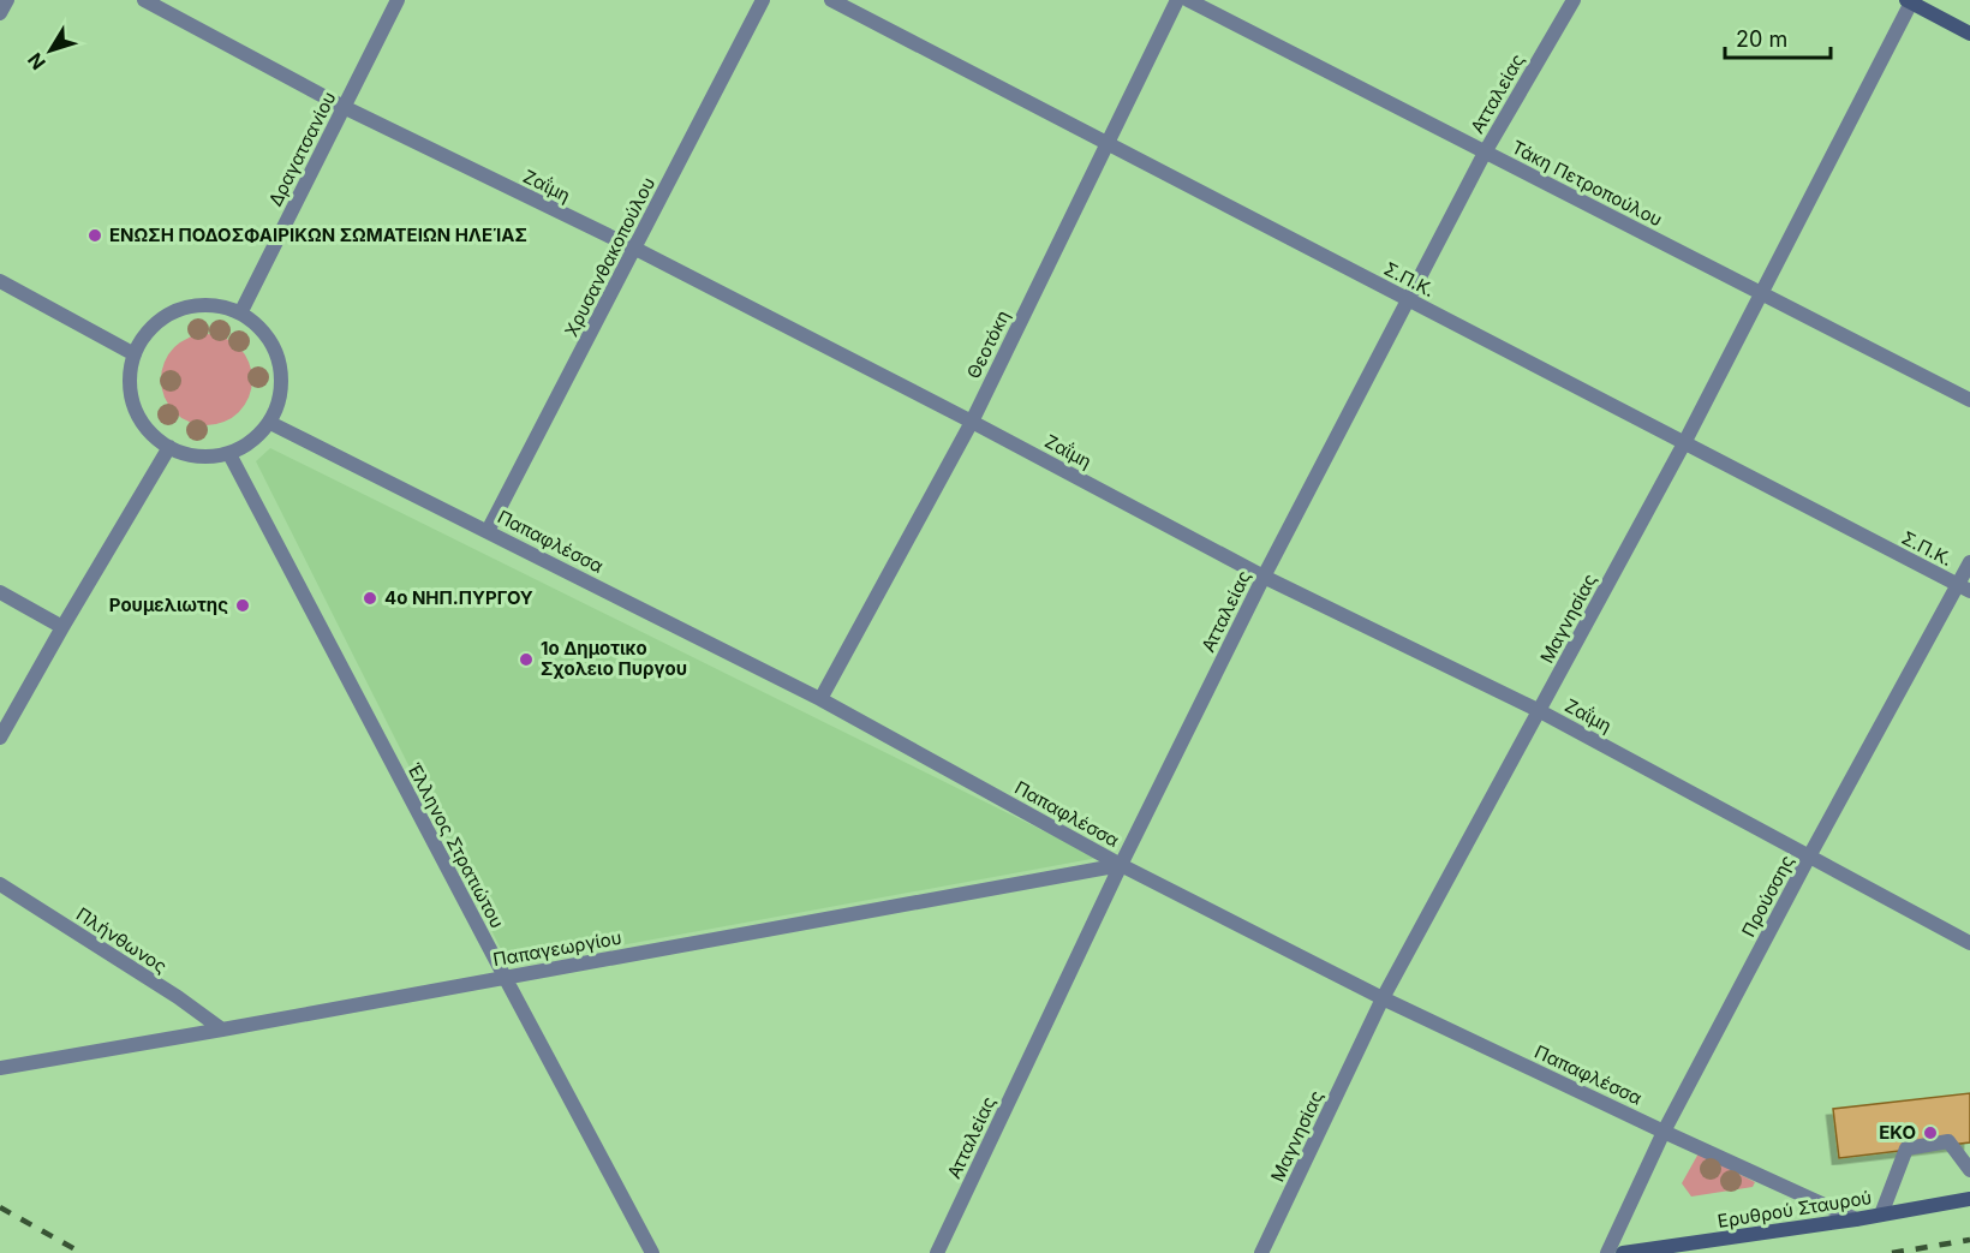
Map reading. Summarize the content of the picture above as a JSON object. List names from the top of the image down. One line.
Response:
{"streets":{"main road":["Ερυθρού Σταυρού"],"street":["Ατταλείας","Δραγατσανίου","Τάκη Πετροπούλου","Ζαΐμη","Χρυσανθακοπούλου","Σ.Π.Κ.","Θεοτόκη","Παπαφλέσσα","Μαγνησίας","Έλληνος Στρατιώτου","Προύσσης","Πλήνθωνος","Παπαγεωργίου"]},"crossings":[["Ατταλείας","Τάκη Πετροπούλου"],["Ατταλείας","Ζαΐμη"],["Ατταλείας","Σ.Π.Κ."],["Ατταλείας","Παπαφλέσσα"],["Ατταλείας","Παπαγεωργίου"],["Δραγατσανίου","Ζαΐμη"],["Δραγατσανίου","Παπαφλέσσα"],["Δραγατσανίου","Έλληνος Στρατιώτου"],["Τάκη Πετροπούλου","Μαγνησίας"],["Ζαΐμη","Χρυσανθακοπούλου"],["Ζαΐμη","Θεοτόκη"],["Ζαΐμη","Μαγνησίας"],["Ζαΐμη","Προύσσης"],["Χρυσανθακοπούλου","Παπαφλέσσα"],["Σ.Π.Κ.","Θεοτόκη"],["Σ.Π.Κ.","Μαγνησίας"],["Σ.Π.Κ.","Προύσσης"],["Θεοτόκη","Παπαφλέσσα"],["Παπαφλέσσα","Μαγνησίας"],["Παπαφλέσσα","Έλληνος Στρατιώτου"],["Παπαφλέσσα","Προύσσης"],["Παπαφλέσσα","Παπαγεωργίου"],["Παπαφλέσσα","Ερυθρού Σταυρού"],["Έλληνος Στρατιώτου","Παπαγεωργίου"],["Πλήνθωνος","Παπαγεωργίου"]],"places":["ΕΝΩΣΗ ΠΟΔΟΣΦΑΙΡΙΚΩΝ ΣΩΜΑΤΕΙΩΝ ΗΛΕΊΑΣ","4ο ΝΗΠ.ΠΥΡΓΟΥ","Ρουμελιωτης","1ο Δημοτικο Σχολειο Πυργου","EKO"],"scale_bar":"20 m","north":"bottom left"}
